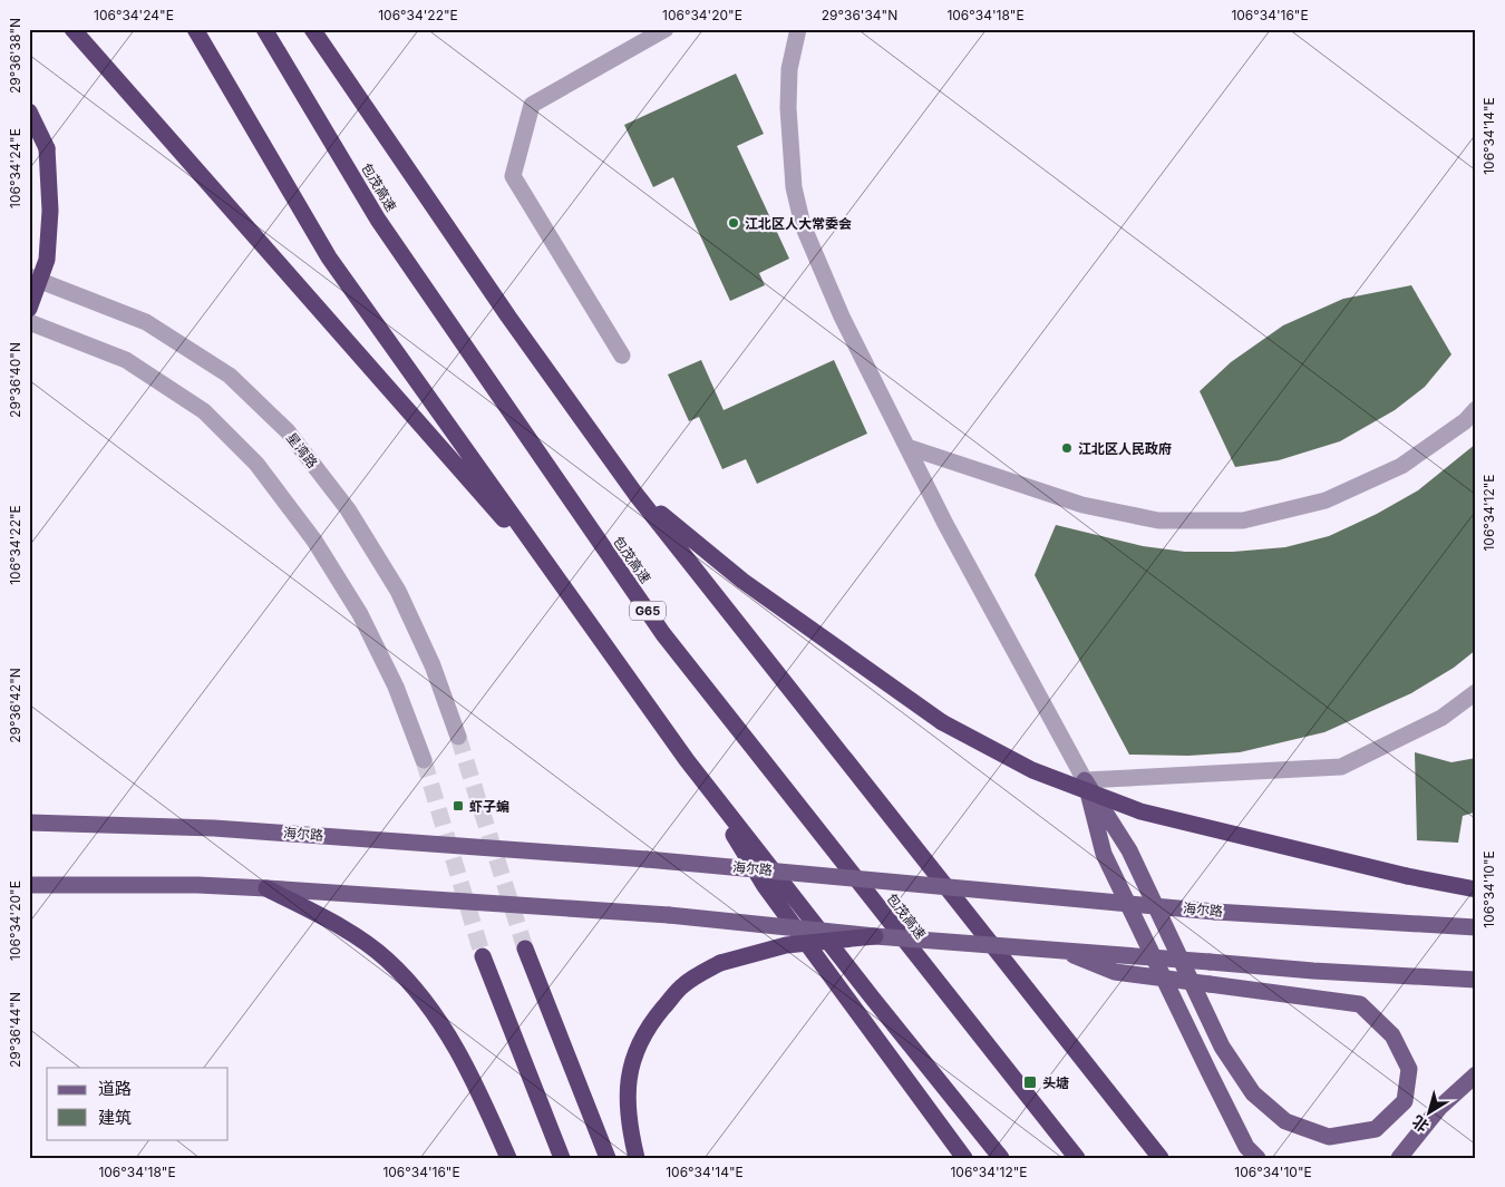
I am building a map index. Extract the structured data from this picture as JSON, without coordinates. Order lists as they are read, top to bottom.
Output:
{
  "streets": {
    "highway": ["包茂高速", "G65"],
    "main road": ["海尔路"],
    "street": ["星湾路"]
  },
  "places": {
    "other": ["江北区人大常委会", "江北区人民政府"],
    "transit": ["虾子蝙", "头塘"]
  },
  "legend": ["道路", "建筑"],
  "north": "bottom left",
  "coordinates": [
    "106°34'24\"E",
    "106°34'22\"E",
    "106°34'20\"E",
    "29°36'34\"N",
    "106°34'18\"E",
    "106°34'16\"E",
    "29°36'38\"N",
    "106°34'14\"E",
    "29°36'40\"N",
    "106°34'12\"E",
    "29°36'42\"N",
    "106°34'10\"E",
    "29°36'44\"N"
  ]
}
